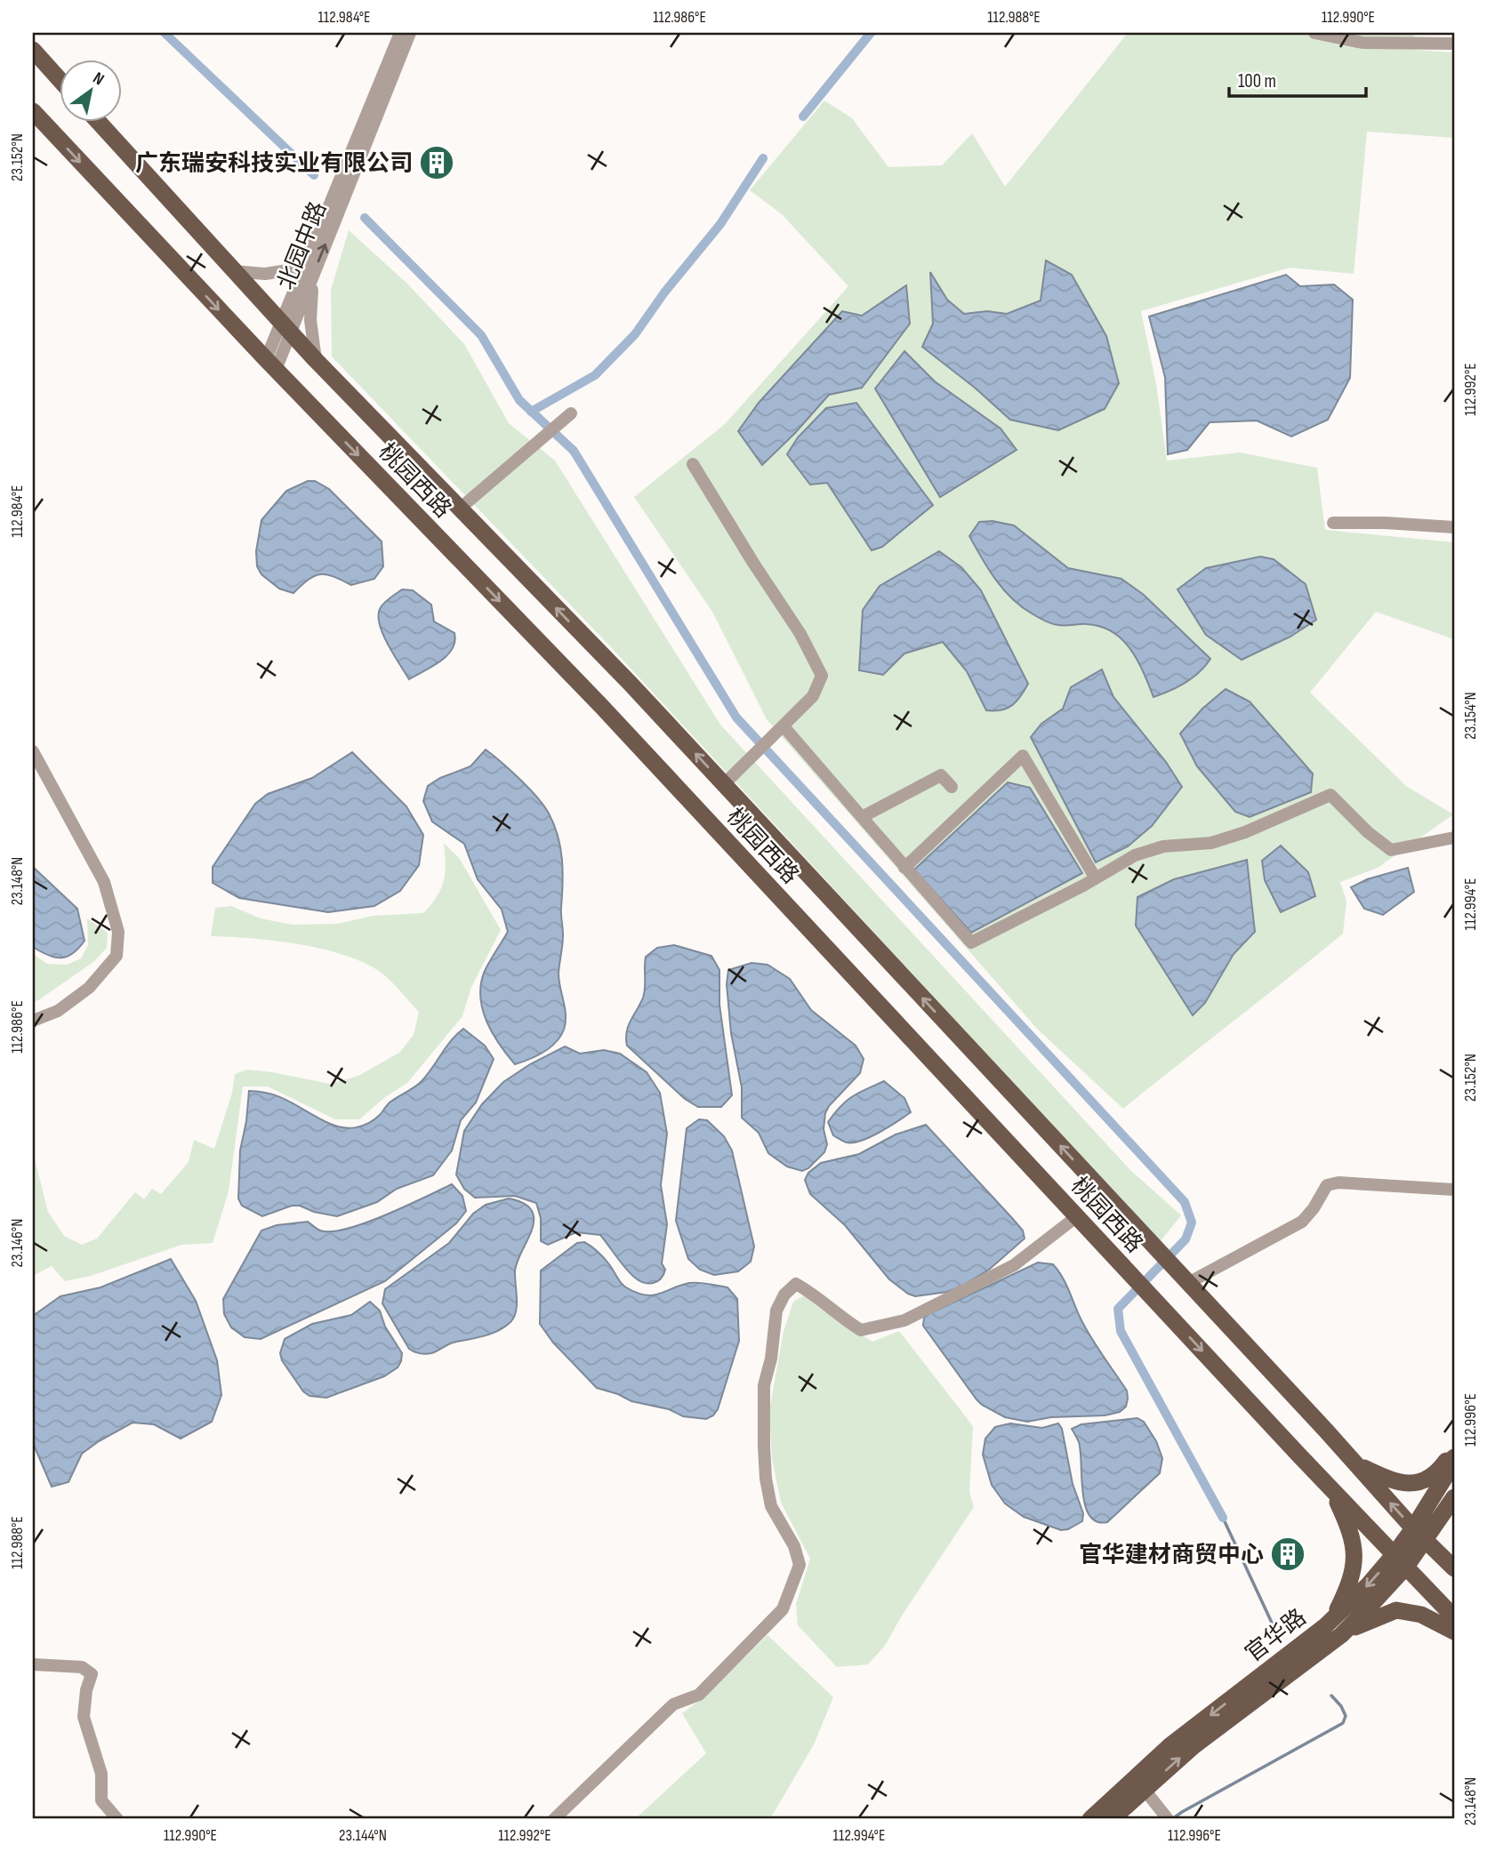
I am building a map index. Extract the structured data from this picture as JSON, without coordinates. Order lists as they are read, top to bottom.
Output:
{
  "streets": {
    "main road": ["桃园西路", "官华路"],
    "street": ["北园中路"]
  },
  "crossings": [
    ["北园中路", "桃园西路"],
    ["桃园西路", "官华路"]
  ],
  "places": {
    "building": ["广东瑞安科技实业有限公司", "官华建材商贸中心"]
  },
  "scale_bar": "100 m",
  "north": "top right",
  "coordinates": [
    "112.984°E",
    "112.986°E",
    "112.988°E",
    "112.990°E",
    "23.152°N",
    "112.992°E",
    "23.154°N",
    "23.148°N",
    "112.994°E",
    "23.146°N",
    "112.996°E",
    "23.144°N"
  ]
}
